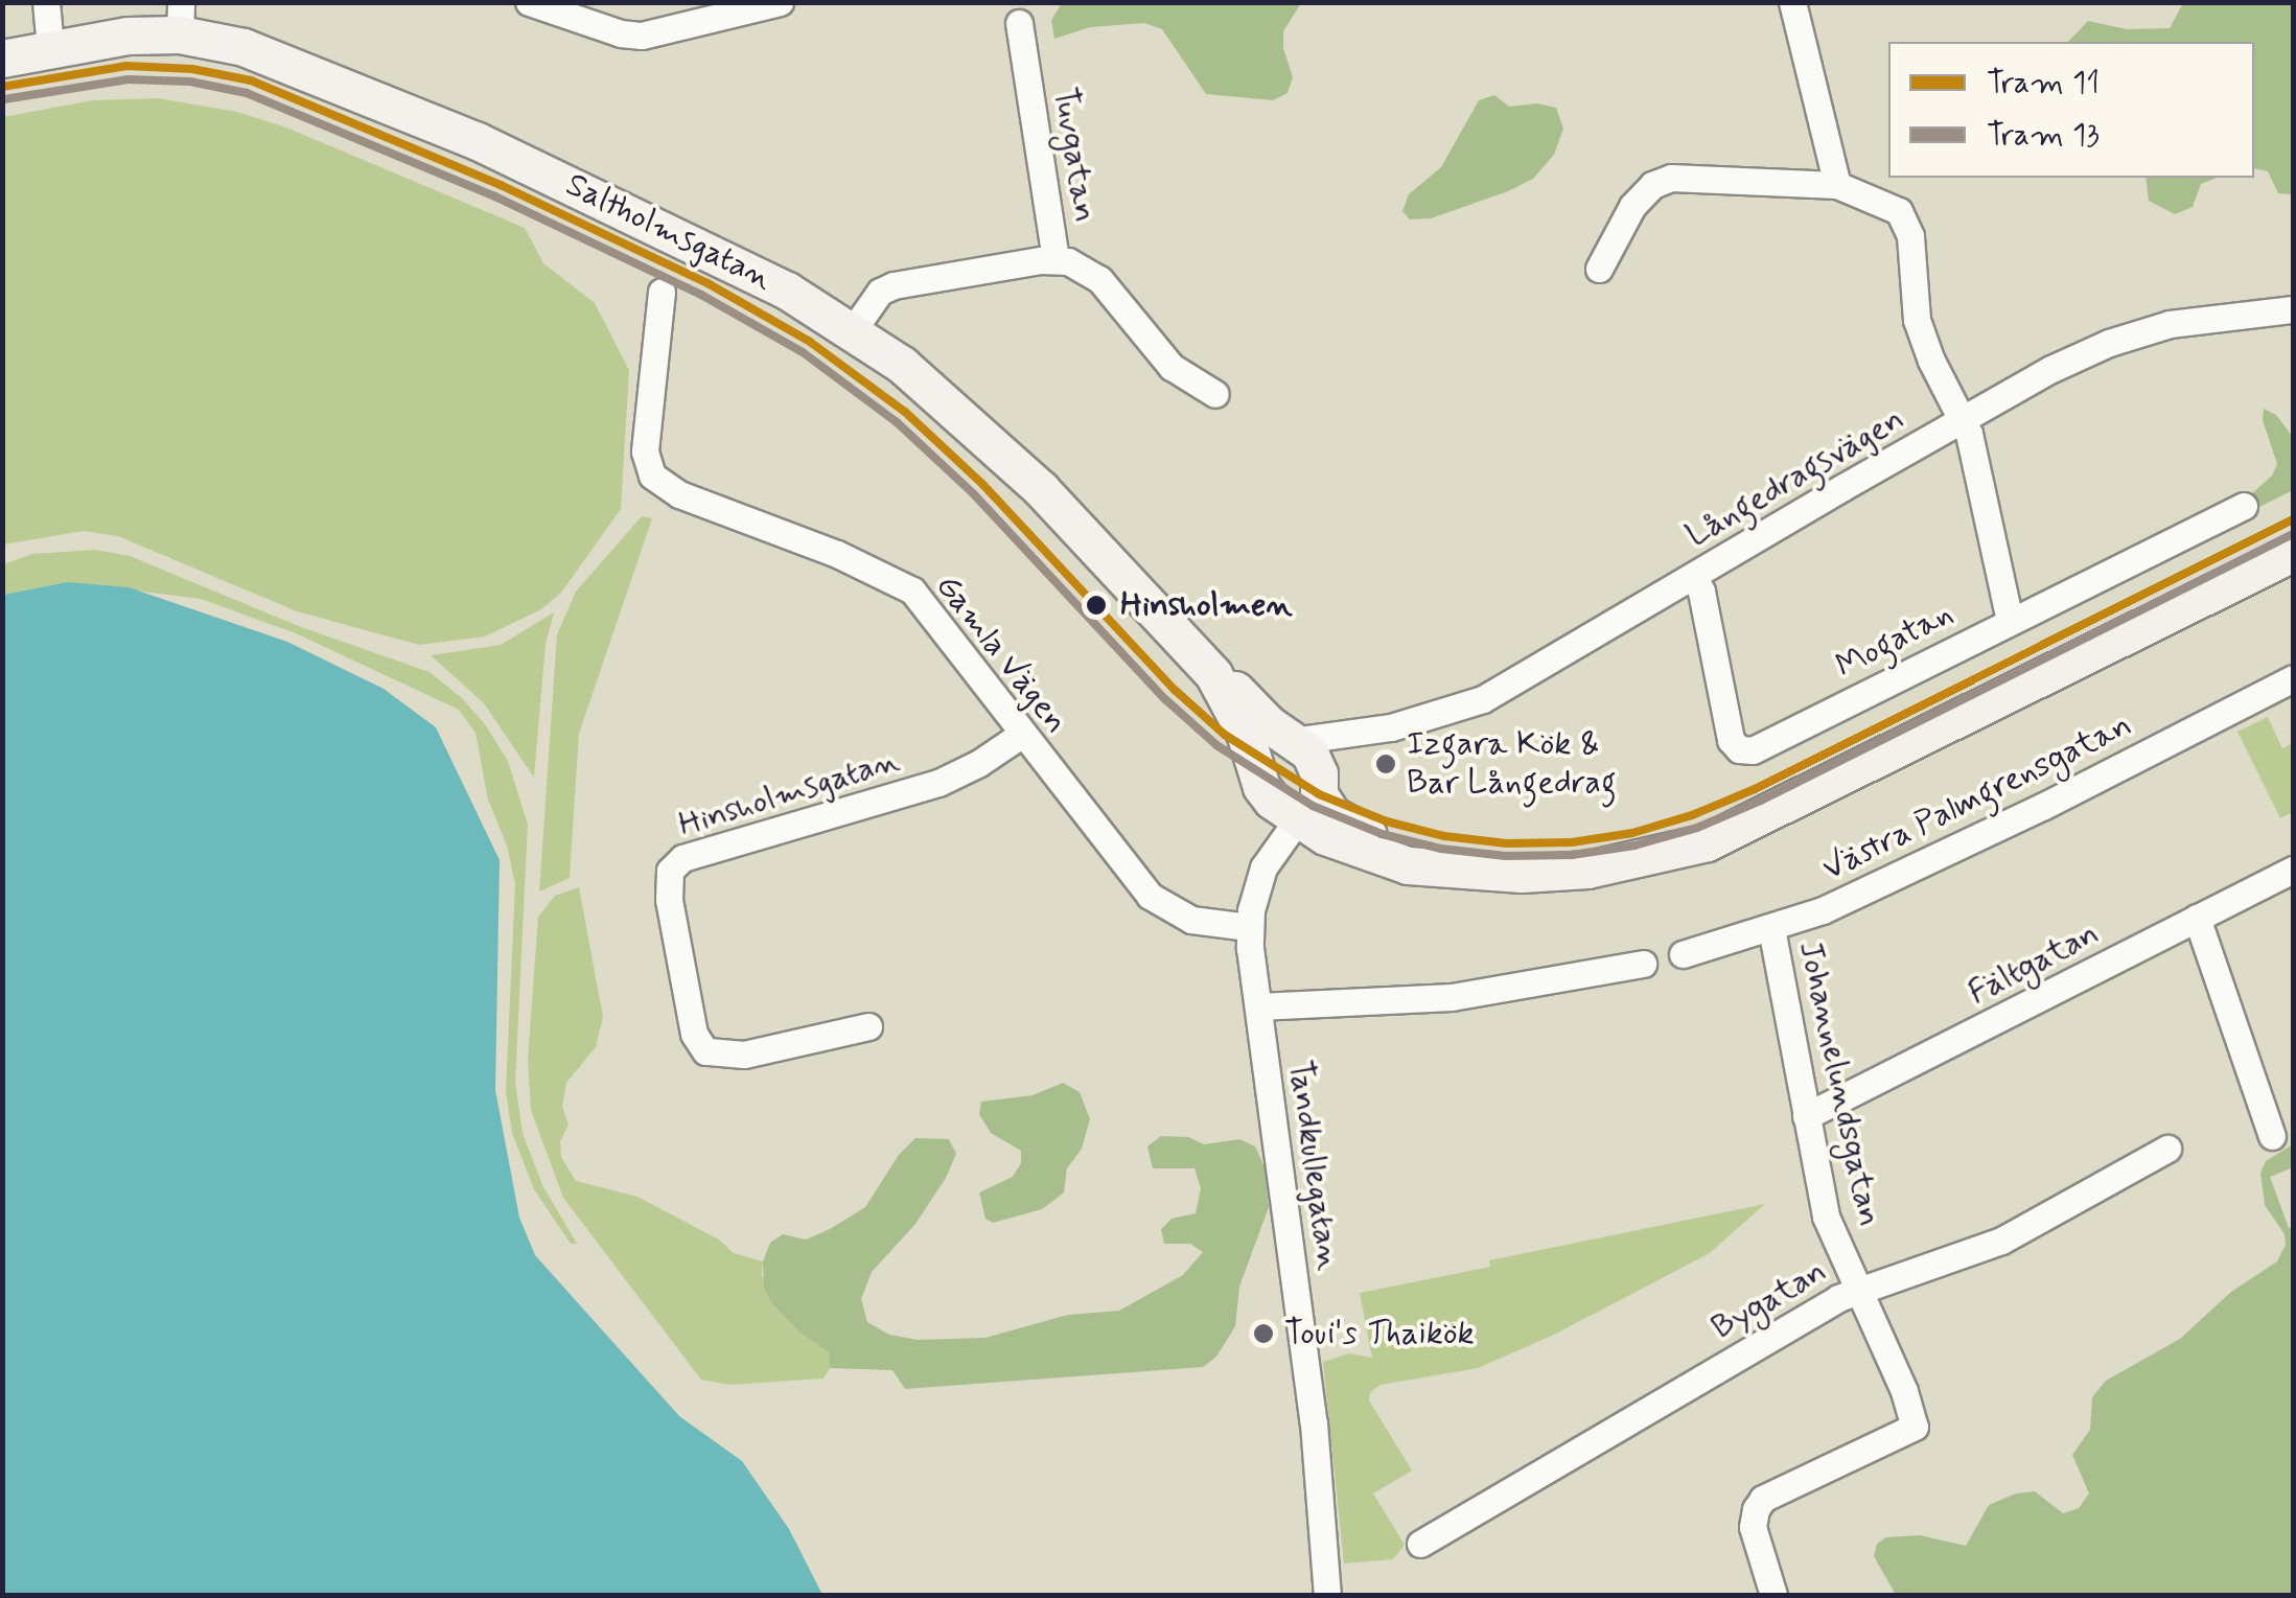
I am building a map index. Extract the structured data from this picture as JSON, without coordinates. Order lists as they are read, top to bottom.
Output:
{
  "streets": {
    "street": [
      "Tuvgatan",
      "Saltholmsgatan",
      "Långedragsvägen",
      "Mogatan",
      "Gamla Vägen",
      "Hinsholmsgatan",
      "Västra Palmgrensgatan",
      "Fältgatan",
      "Johannelundsgatan",
      "Tandkullegatan",
      "Bygatan"
    ]
  },
  "crossings": [
    ["Tuvgatan", "Saltholmsgatan"],
    ["Saltholmsgatan", "Långedragsvägen"],
    ["Saltholmsgatan", "Tandkullegatan"],
    ["Långedragsvägen", "Mogatan"],
    ["Långedragsvägen", "Tandkullegatan"],
    ["Gamla Vägen", "Hinsholmsgatan"],
    ["Gamla Vägen", "Tandkullegatan"],
    ["Västra Palmgrensgatan", "Johannelundsgatan"],
    ["Fältgatan", "Johannelundsgatan"],
    ["Johannelundsgatan", "Bygatan"]
  ],
  "places": ["Hinsholmen", "Izgara Kök & Bar Långedrag", "Toui's Thaikök"],
  "lines": ["tram line 11", "tram line 13"],
  "legend": ["Tram 11", "Tram 13"]
}
